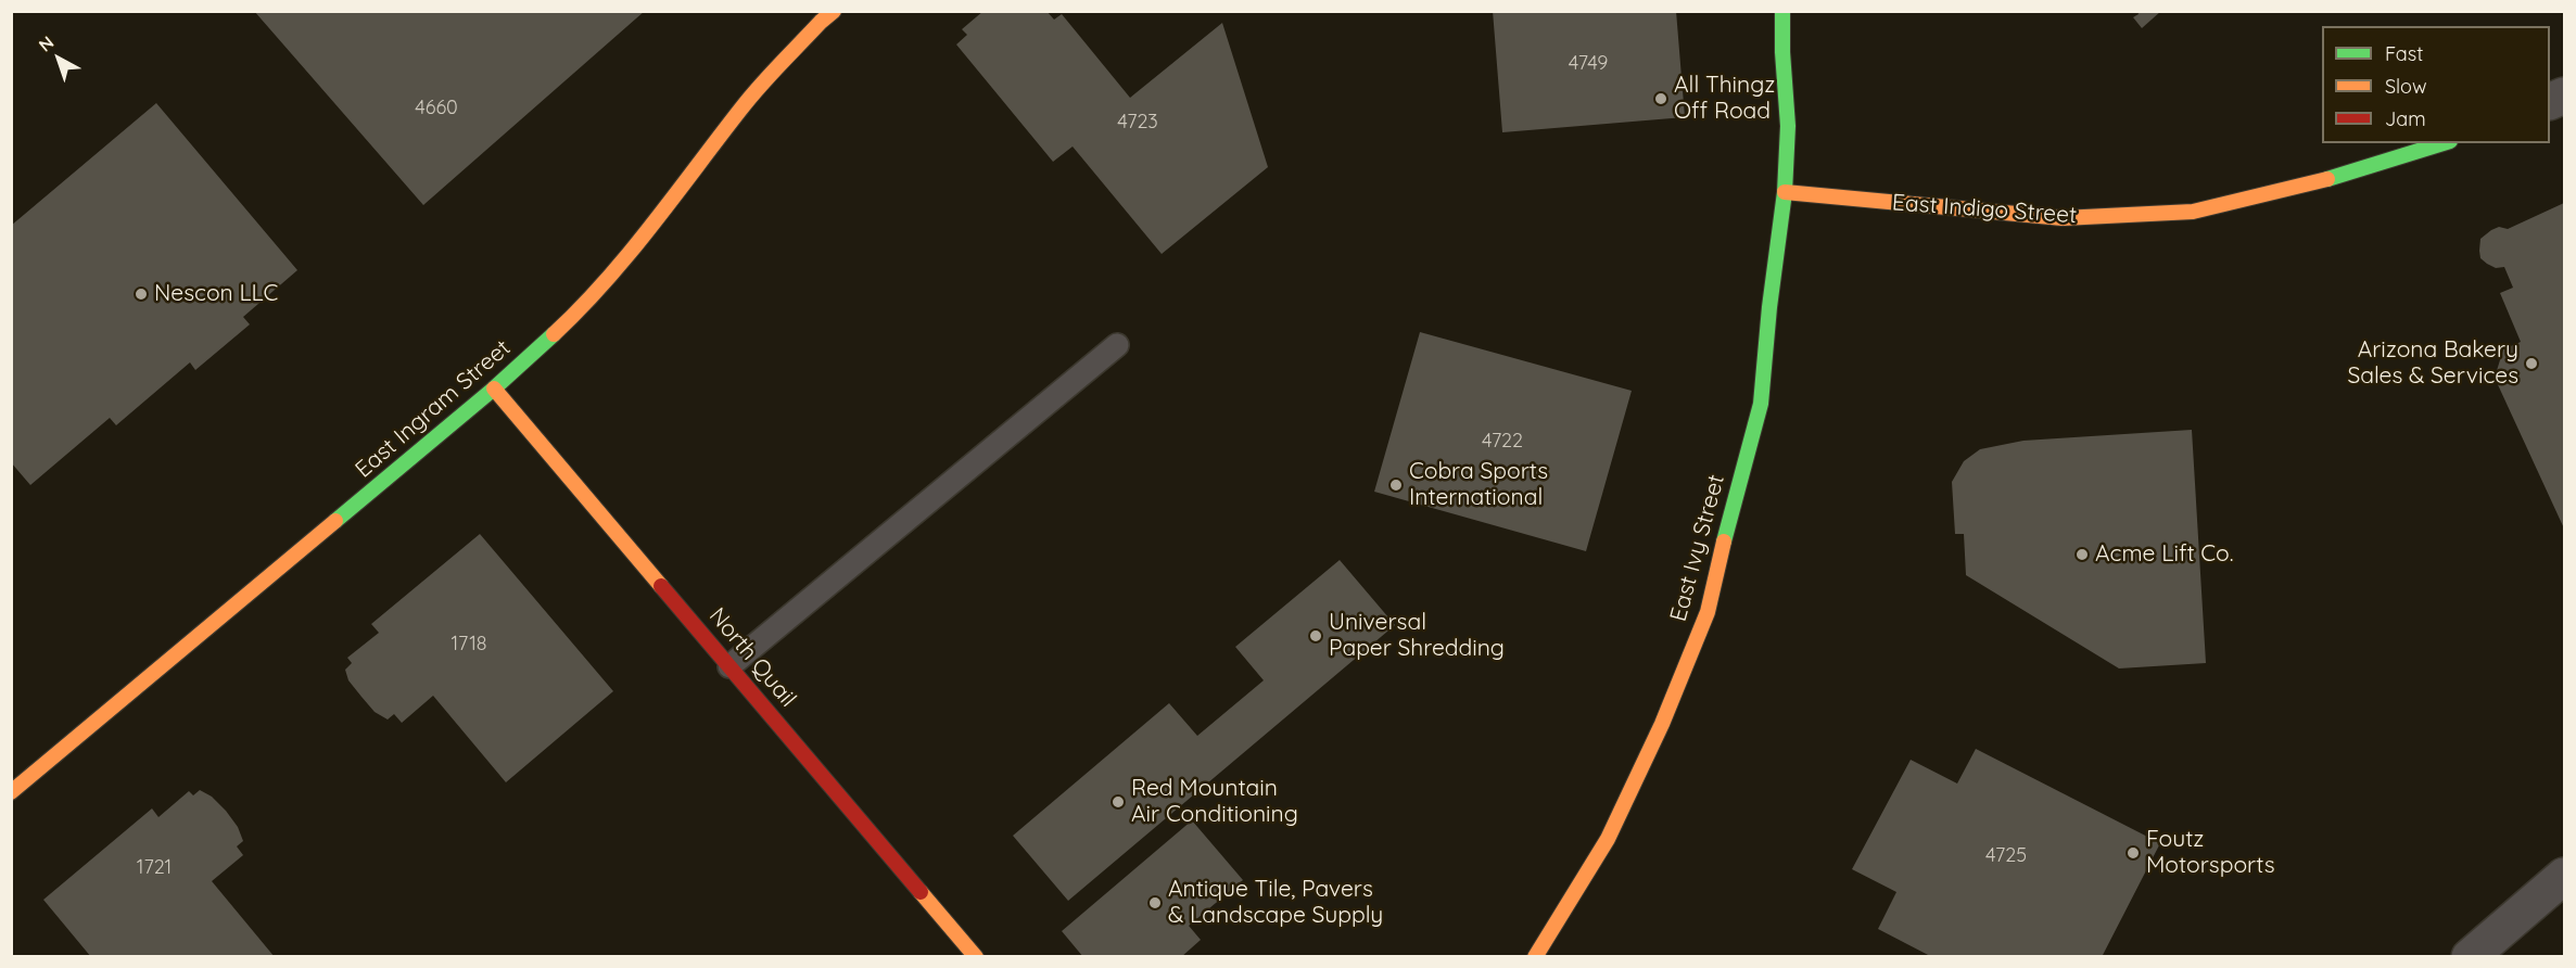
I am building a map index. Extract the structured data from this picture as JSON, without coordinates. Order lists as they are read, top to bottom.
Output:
{
  "streets": {
    "street": [
      "East Indigo Street",
      "East Ingram Street",
      "East Ivy Street",
      "North Quail"
    ]
  },
  "crossings": [
    ["East Indigo Street", "East Ivy Street"],
    ["East Ingram Street", "North Quail"]
  ],
  "places": [
    "All Thingz Off Road",
    "Nescon LLC",
    "Arizona Bakery Sales & Services",
    "Cobra Sports International",
    "Acme Lift Co.",
    "Universal Paper Shredding",
    "Red Mountain Air Conditioning",
    "Foutz Motorsports",
    "Antique Tile, Pavers & Landscape Supply"
  ],
  "house_numbers": [
    "4749",
    "4660",
    "4723",
    "4722",
    "1718",
    "4725",
    "1721"
  ],
  "legend": ["Fast", "Slow", "Jam"],
  "north": "top left"
}
